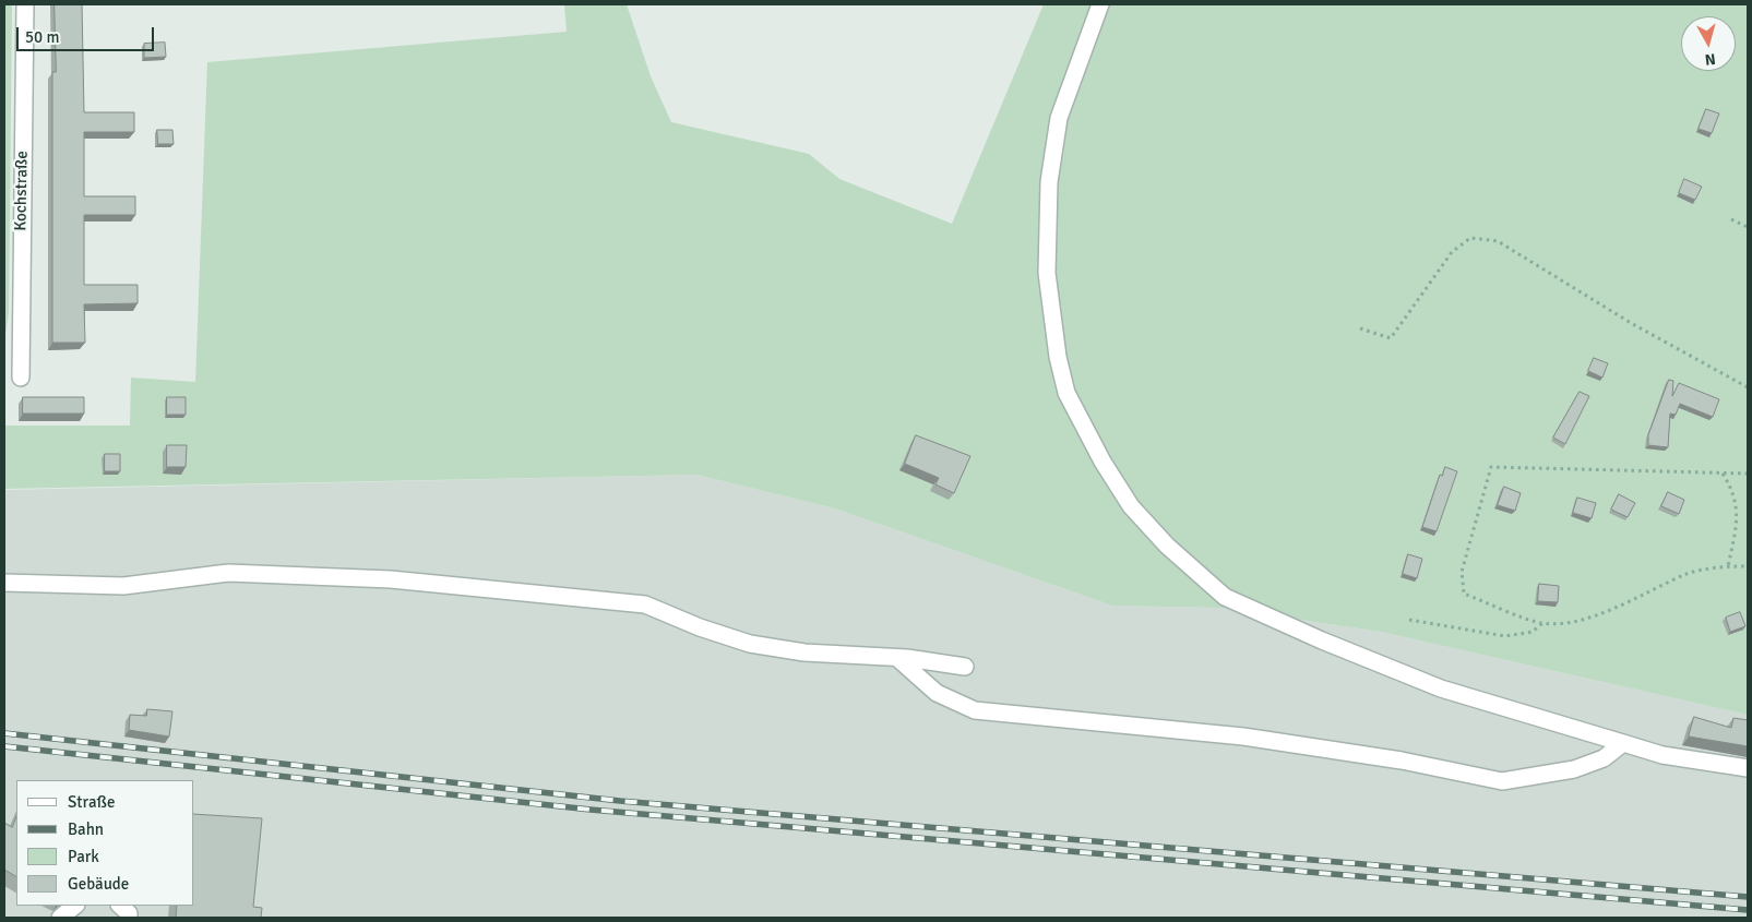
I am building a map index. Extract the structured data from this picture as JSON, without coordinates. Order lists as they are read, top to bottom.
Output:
{
  "streets": {
    "street": ["Kochstraße"]
  },
  "legend": [
    "Straße",
    "Bahn",
    "Park",
    "Gebäude"
  ],
  "scale_bar": "50 m",
  "north": "bottom"
}
